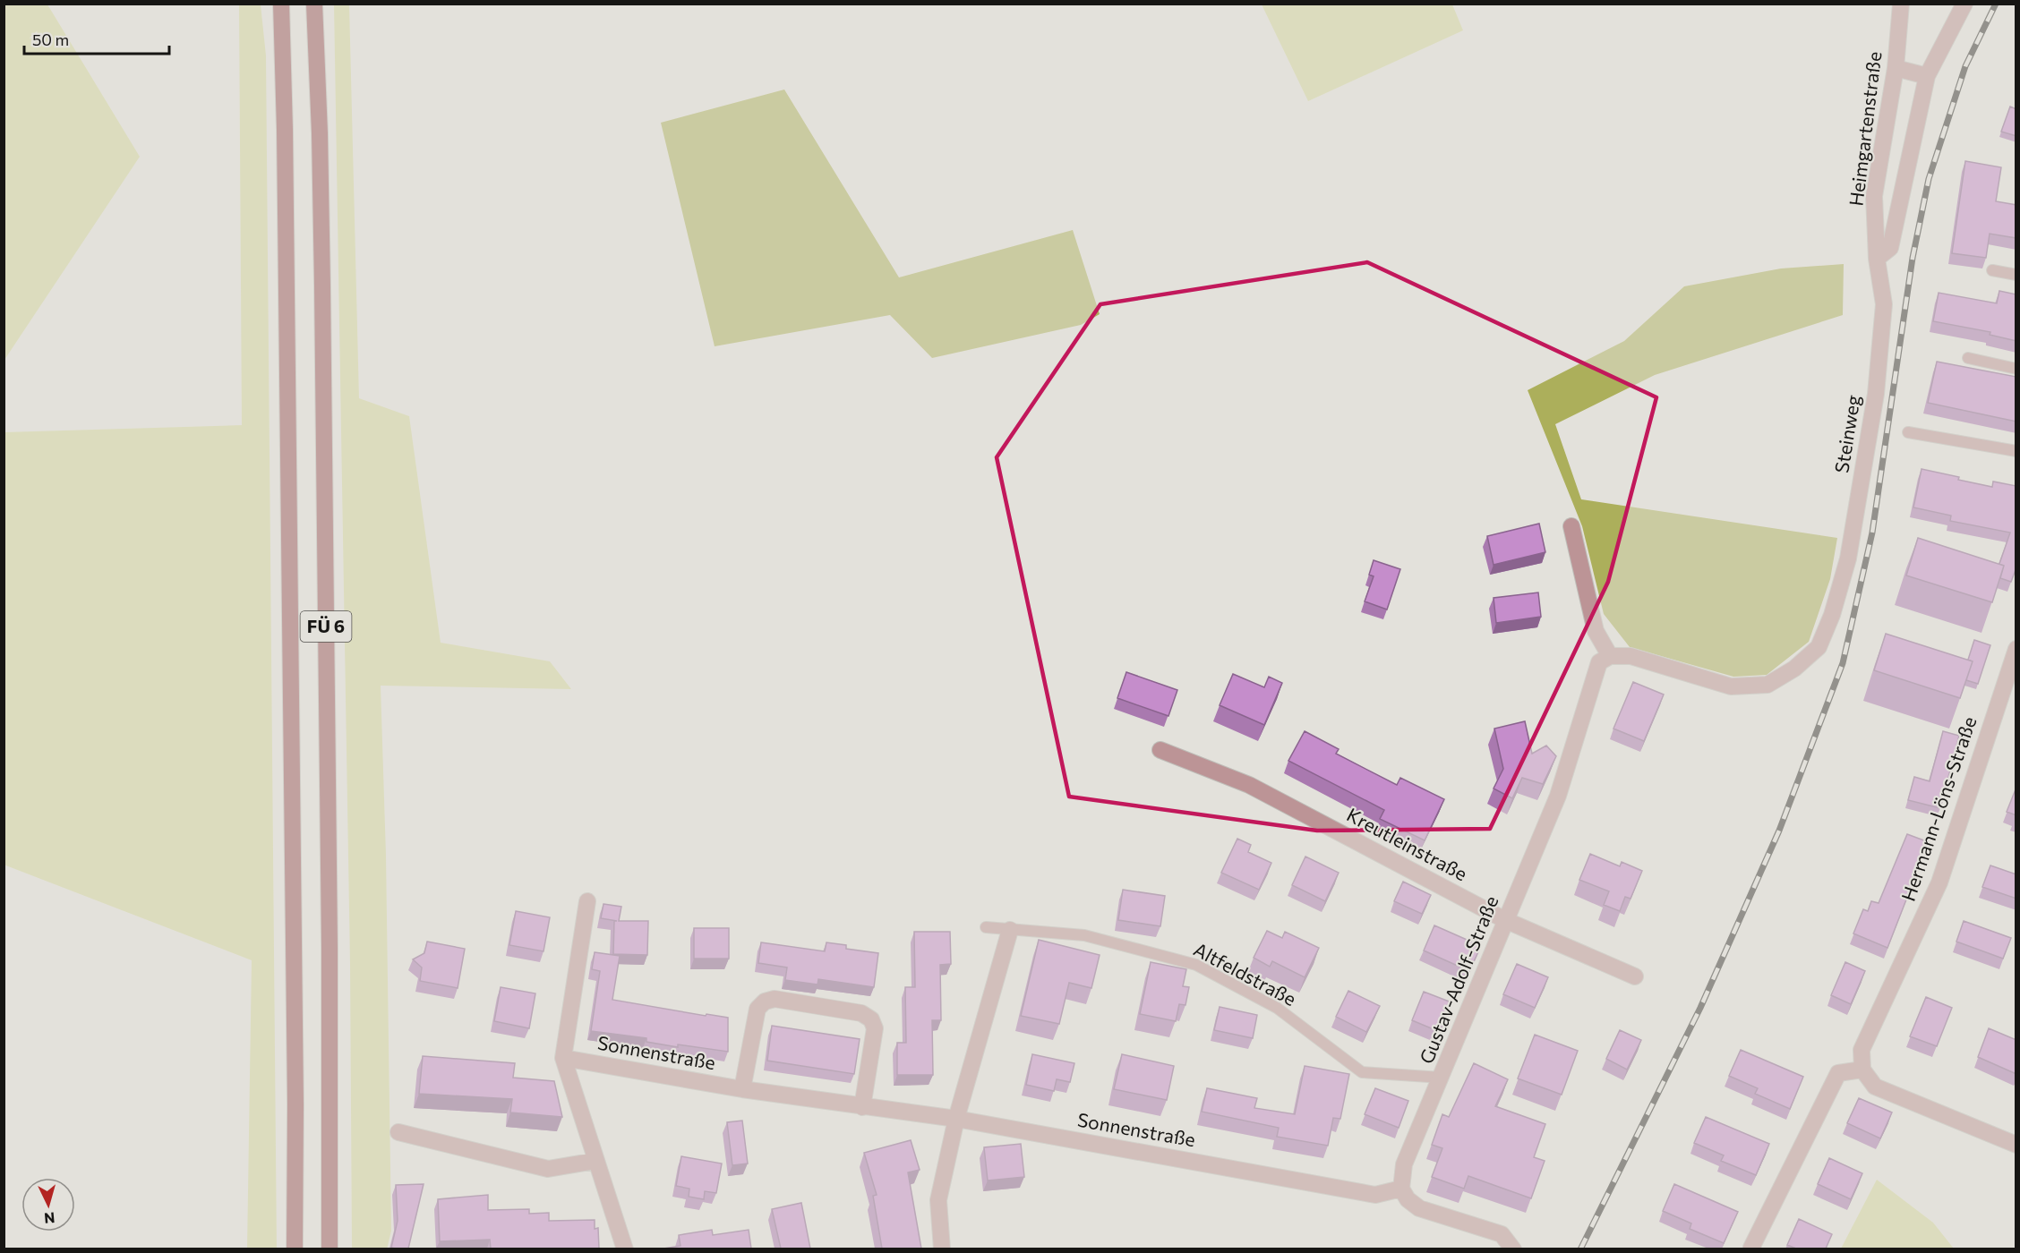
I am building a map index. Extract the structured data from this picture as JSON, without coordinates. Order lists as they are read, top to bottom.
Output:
{
  "streets": {
    "main road": ["FÜ 6"],
    "street": [
      "Heimgartenstraße",
      "Steinweg",
      "Hermann-Löns-Straße",
      "Kreutleinstraße",
      "Gustav-Adolf-Straße",
      "Sonnenstraße"
    ],
    "lane": ["Altfeldstraße"]
  },
  "crossings": [
    ["Heimgartenstraße", "Steinweg"],
    ["Steinweg", "Gustav-Adolf-Straße"],
    ["Kreutleinstraße", "Gustav-Adolf-Straße"],
    ["Altfeldstraße", "Gustav-Adolf-Straße"],
    ["Gustav-Adolf-Straße", "Sonnenstraße"]
  ],
  "scale_bar": "50 m",
  "north": "bottom"
}
